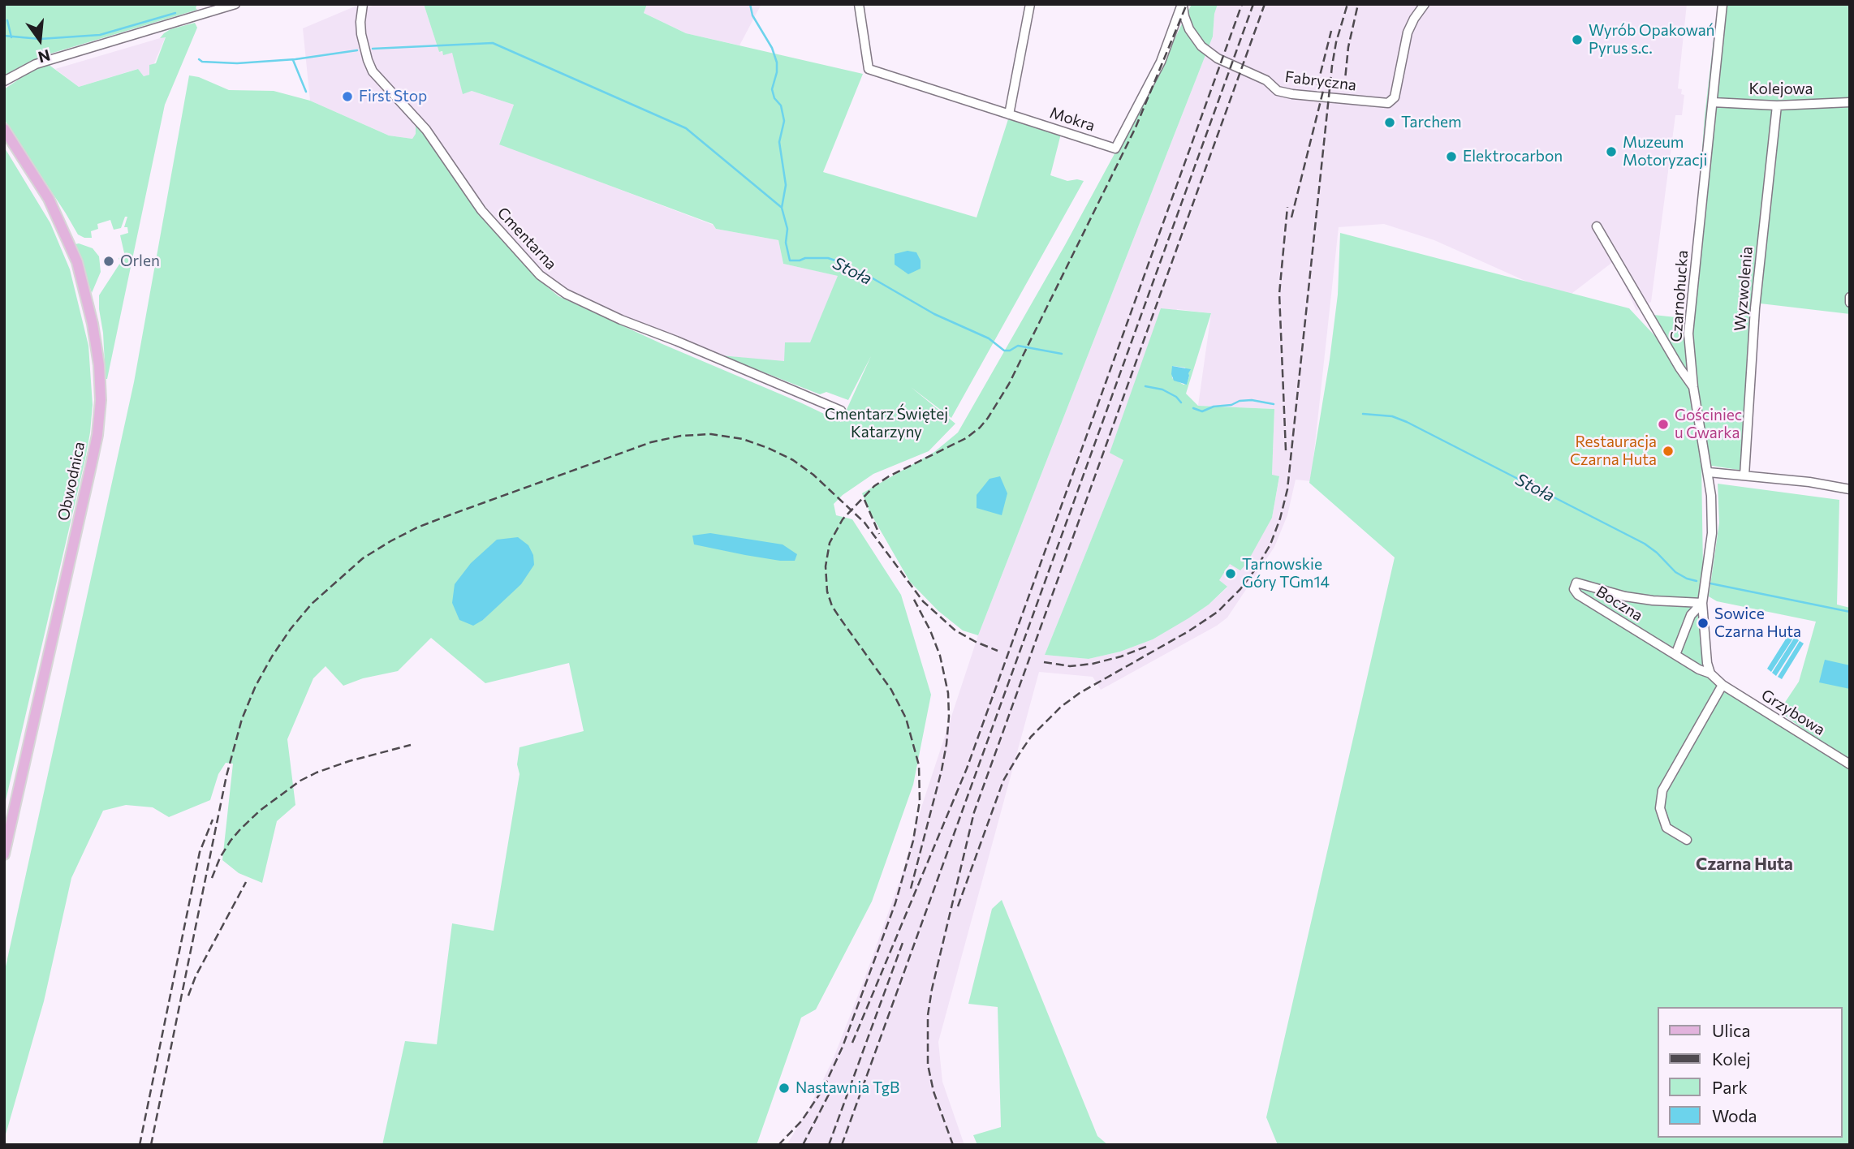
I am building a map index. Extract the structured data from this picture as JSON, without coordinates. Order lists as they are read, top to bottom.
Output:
{
  "streets": {
    "main road": ["Obwodnica"],
    "street": [
      "Fabryczna",
      "Kolejowa",
      "Mokra",
      "Cmentarna",
      "Wyzwolenia",
      "Czarnohucka",
      "Boczna",
      "Grzybowa"
    ]
  },
  "crossings": [
    ["Fabryczna", "Mokra"],
    ["Kolejowa", "Wyzwolenia"],
    ["Kolejowa", "Czarnohucka"],
    ["Czarnohucka", "Boczna"]
  ],
  "districts": ["Czarna Huta"],
  "water": ["Stoła"],
  "parks": ["Cmentarz Świętej Katarzyny"],
  "places": [
    "Wyrób Opakowań Pyrus s.c.",
    "First Stop",
    "Tarchem",
    "Muzeum Motoryzacji",
    "Elektrocarbon",
    "Orlen",
    "Gościniec u Gwarka",
    "Restauracja Czarna Huta",
    "Tarnowskie Góry TGm14",
    "Sowice Czarna Huta",
    "Nastawnia TgB"
  ],
  "legend": [
    "Ulica",
    "Kolej",
    "Park",
    "Woda"
  ],
  "north": "bottom"
}
